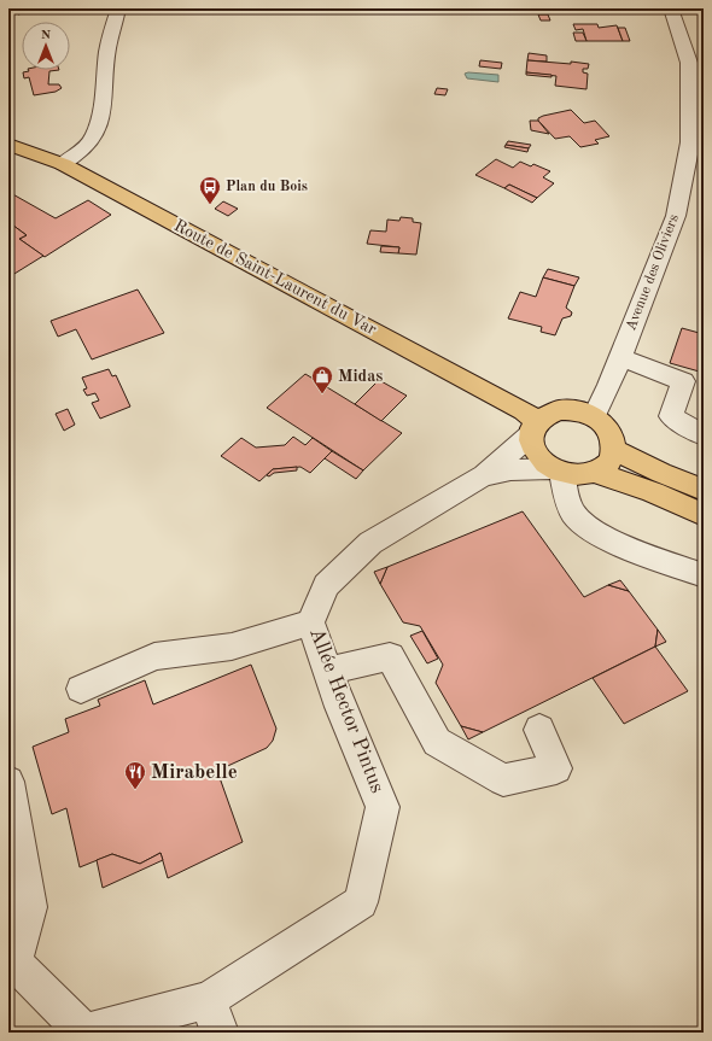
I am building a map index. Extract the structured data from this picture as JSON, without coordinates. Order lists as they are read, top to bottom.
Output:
{
  "streets": {
    "main road": ["Route de Saint-Laurent du Var"],
    "street": ["Avenue des Oliviers", "Allée Hector Pintus"]
  },
  "crossings": [
    ["Avenue des Oliviers", "Route de Saint-Laurent du Var"],
    ["Avenue des Oliviers", "Allée Hector Pintus"],
    ["Route de Saint-Laurent du Var", "Allée Hector Pintus"]
  ],
  "places": {
    "bus stop": ["Plan du Bois"],
    "shop": ["Midas"],
    "restaurant": ["Mirabelle"]
  },
  "north": "top"
}
